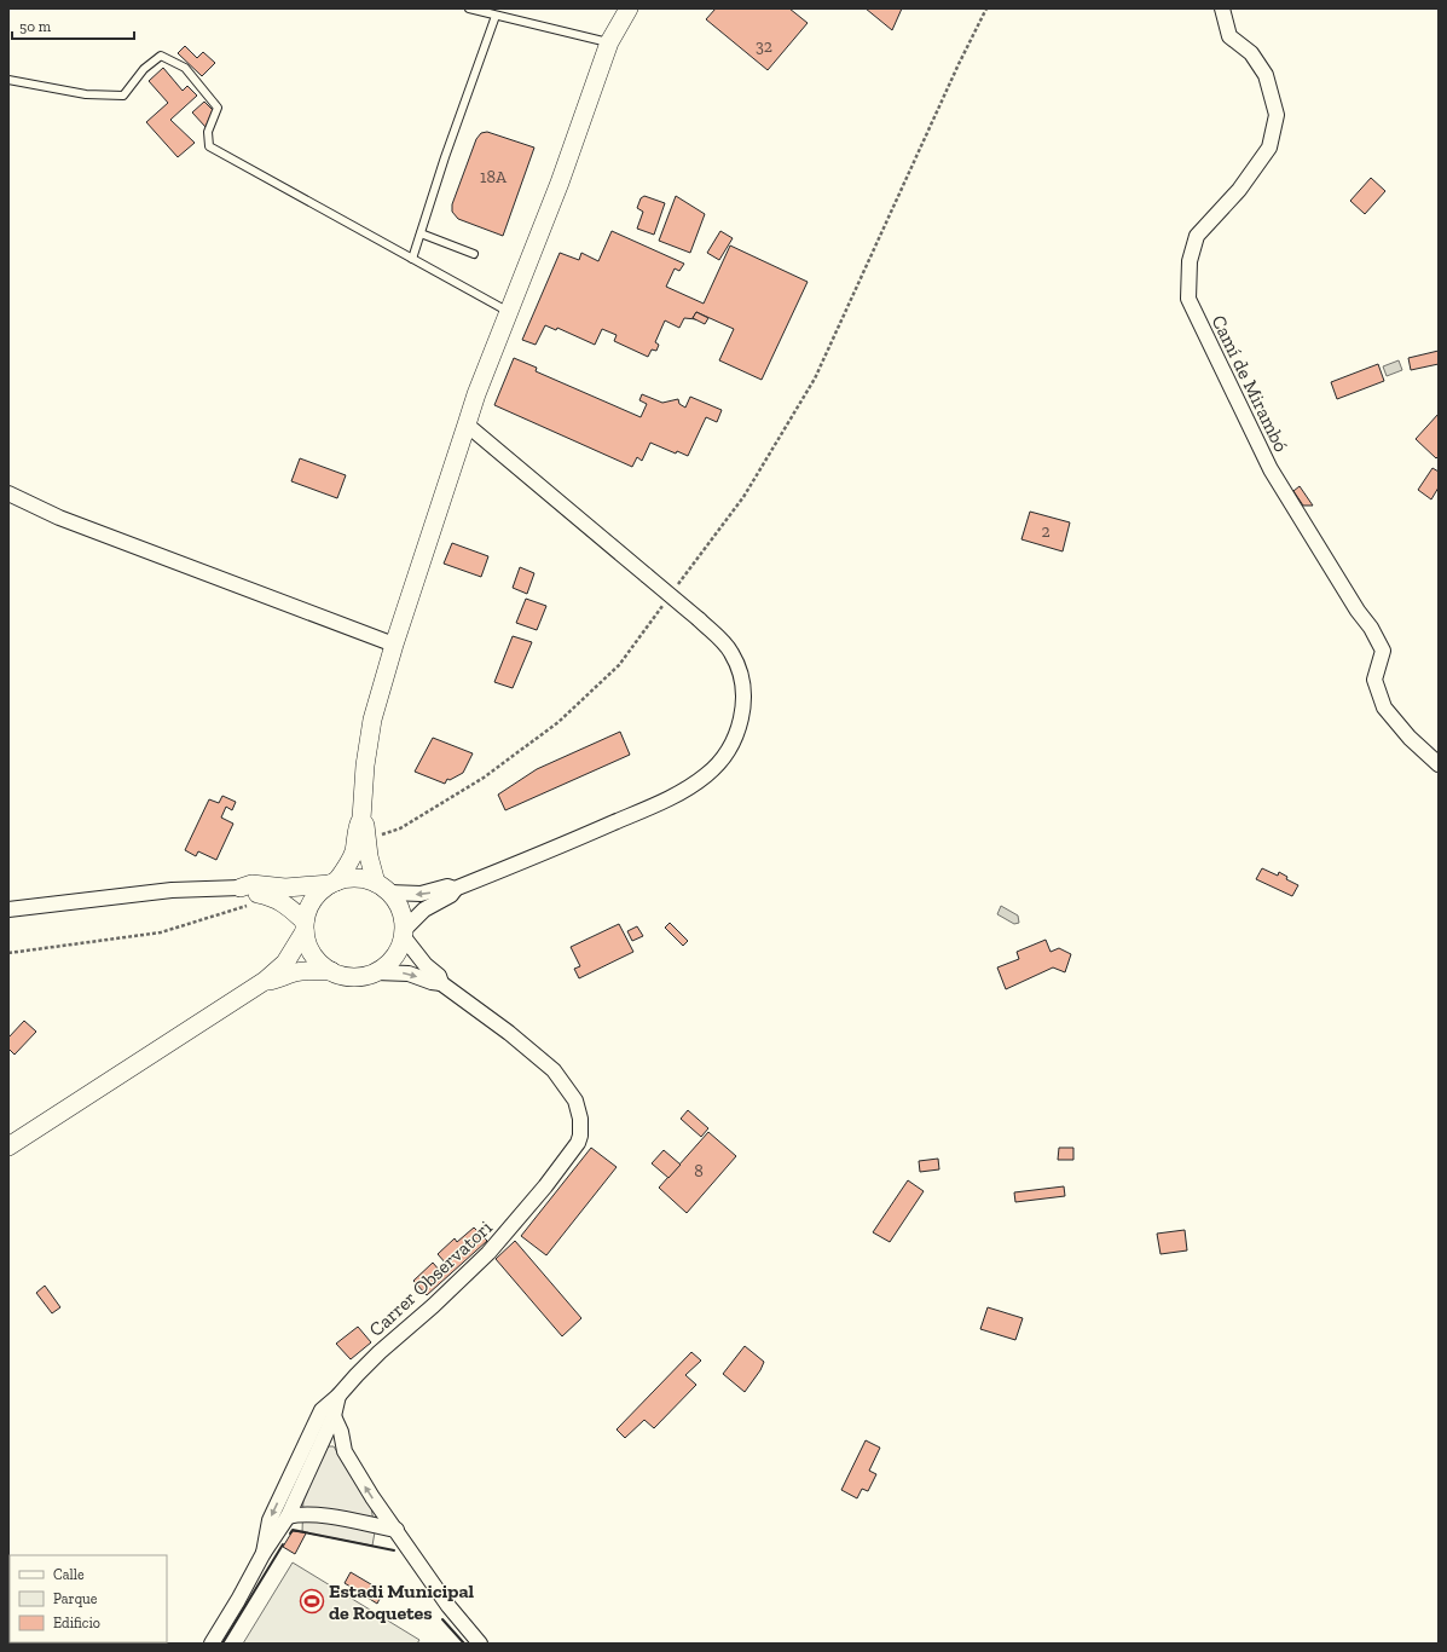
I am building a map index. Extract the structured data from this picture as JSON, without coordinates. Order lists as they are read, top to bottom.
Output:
{
  "streets": {
    "street": ["Camí de Mirambó", "Carrer Observatori"]
  },
  "places": {
    "sports": ["Estadi Municipal de Roquetes"]
  },
  "house_numbers": [
    "32",
    "18A",
    "2",
    "8"
  ],
  "legend": ["Calle", "Parque", "Edificio"],
  "scale_bar": "50 m"
}
